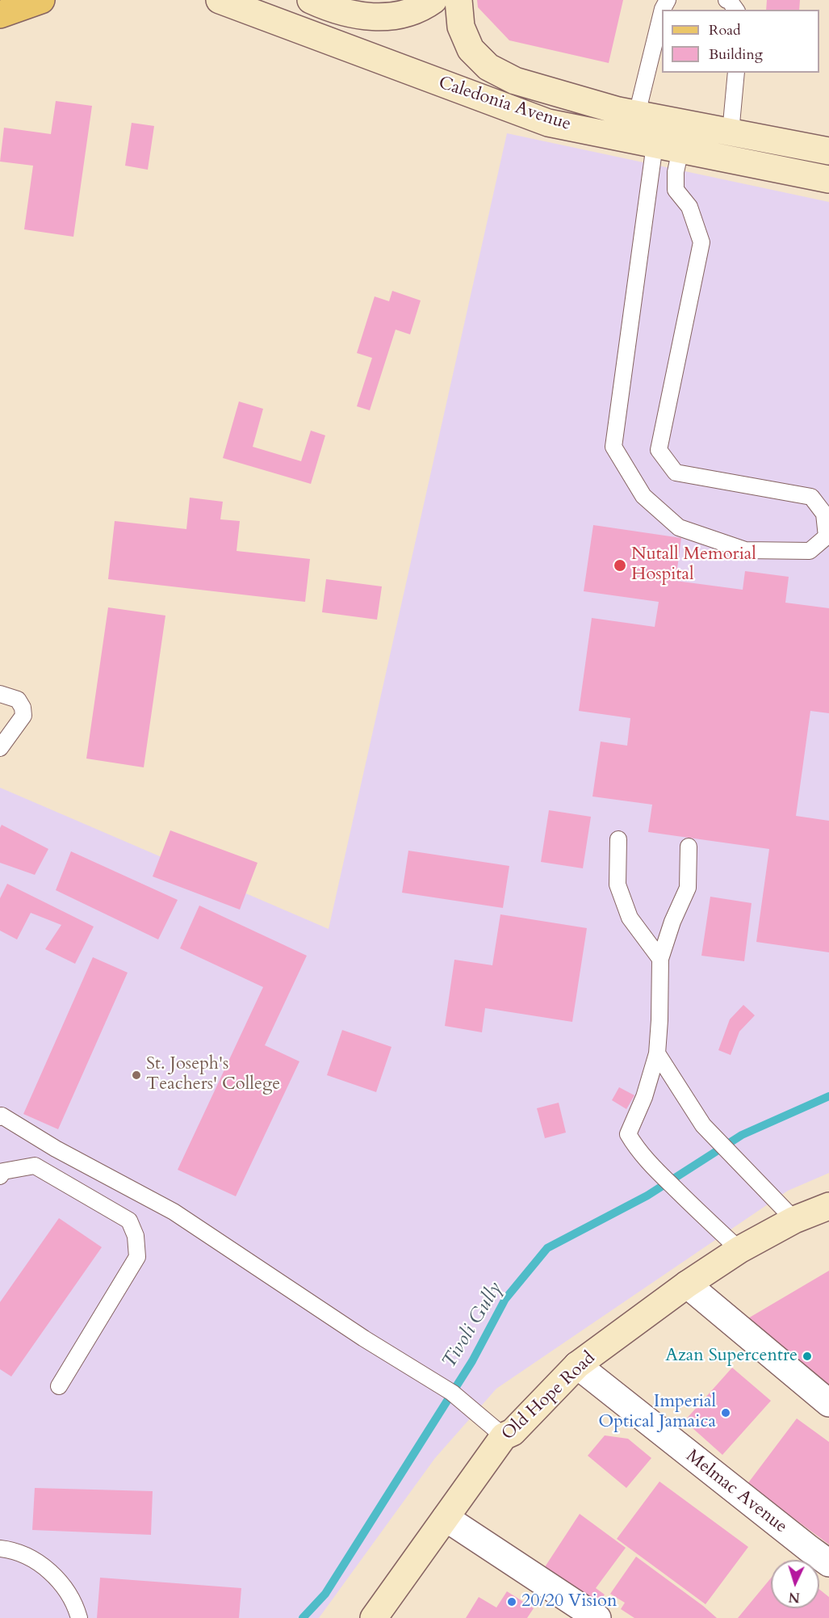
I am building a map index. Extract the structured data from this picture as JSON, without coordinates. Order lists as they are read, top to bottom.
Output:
{
  "streets": {
    "main road": ["Caledonia Avenue", "Old Hope Road"],
    "street": ["Melmac Avenue"]
  },
  "crossings": [
    ["Old Hope Road", "Melmac Avenue"]
  ],
  "water": ["Tivoli Gully"],
  "places": [
    "Nutall Memorial Hospital",
    "St. Joseph's Teachers' College",
    "Azan Supercentre",
    "Imperial Optical Jamaica",
    "20/20 Vision"
  ],
  "legend": ["Road", "Building"],
  "north": "bottom"
}
